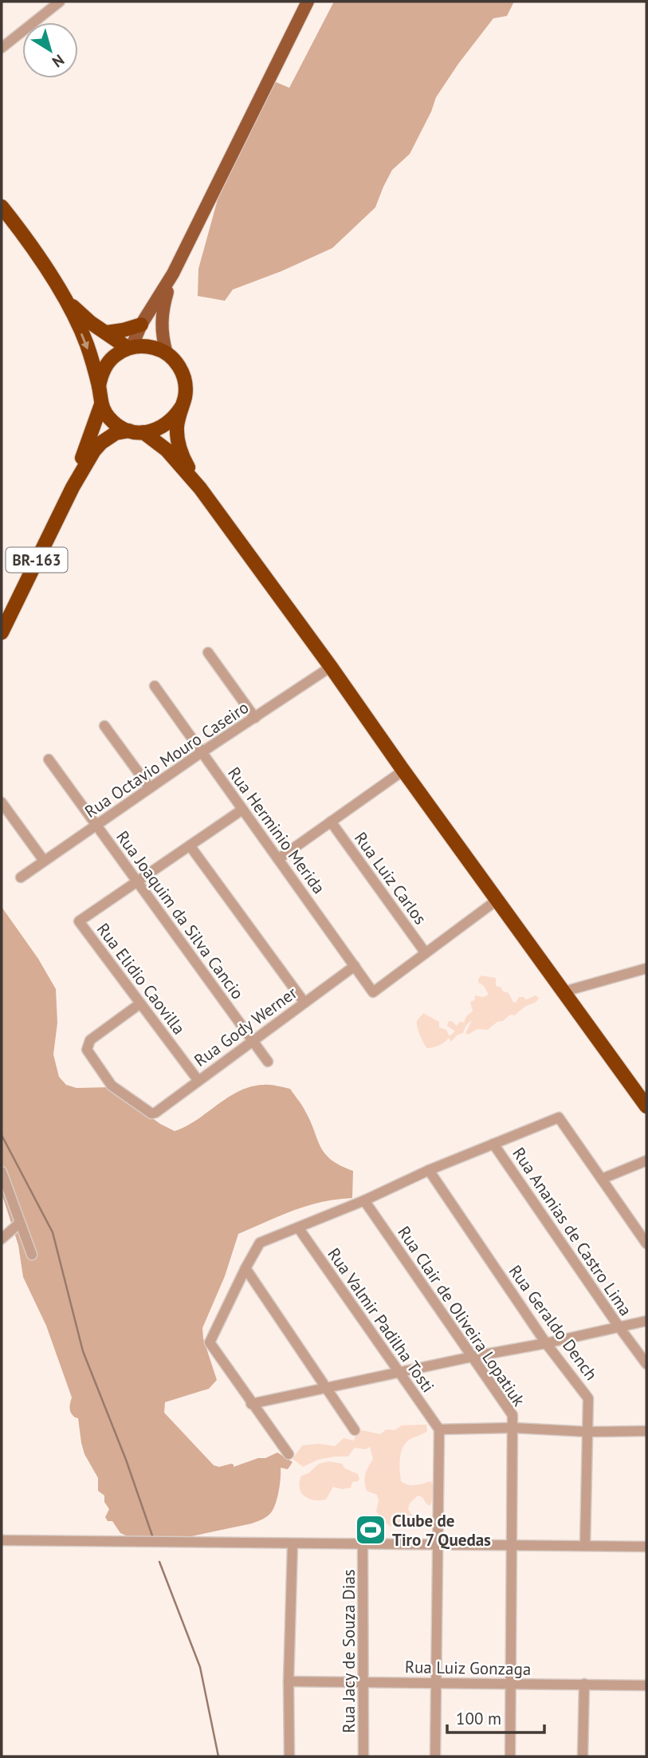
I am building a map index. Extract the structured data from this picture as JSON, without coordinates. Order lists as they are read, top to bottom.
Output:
{
  "streets": {
    "highway": ["BR-163"],
    "street": [
      "Rua Octavio Mouro Caseiro",
      "Rua Herminio Merida",
      "Rua Luiz Carlos",
      "Rua Joaquim da Silva Cancio",
      "Rua Elidio Caovilla",
      "Rua Gody Werner",
      "Rua Ananias de Castro Lima",
      "Rua Clair de Oliveira Lopatiuk",
      "Rua Valmir Padilha Tosti",
      "Rua Geraldo Dench",
      "Rua Jacy de Souza Dias",
      "Rua Luiz Gonzaga"
    ]
  },
  "crossings": [
    ["Rua Octavio Mouro Caseiro", "Rua Herminio Merida"],
    ["Rua Octavio Mouro Caseiro", "Rua Joaquim da Silva Cancio"],
    ["Rua Herminio Merida", "Rua Luiz Carlos"],
    ["Rua Herminio Merida", "Rua Gody Werner"],
    ["Rua Joaquim da Silva Cancio", "Rua Elidio Caovilla"],
    ["Rua Joaquim da Silva Cancio", "Rua Gody Werner"],
    ["Rua Elidio Caovilla", "Rua Gody Werner"],
    ["Rua Clair de Oliveira Lopatiuk", "Rua Luiz Gonzaga"],
    ["Rua Jacy de Souza Dias", "Rua Luiz Gonzaga"]
  ],
  "places": {
    "sports": ["Clube de Tiro 7 Quedas"]
  },
  "scale_bar": "100 m",
  "north": "bottom right"
}
